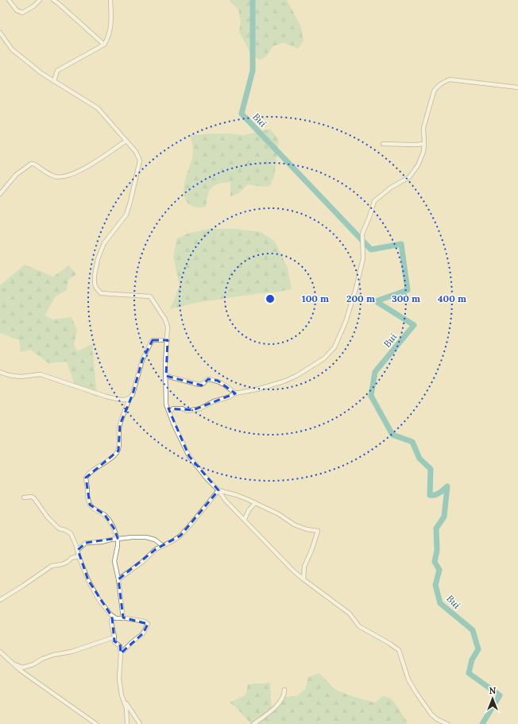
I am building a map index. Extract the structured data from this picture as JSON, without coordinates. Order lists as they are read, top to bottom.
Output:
{
  "water": ["Bui"],
  "north": "top",
  "rings": [
    "100 m",
    "200 m",
    "300 m",
    "400 m"
  ]
}
